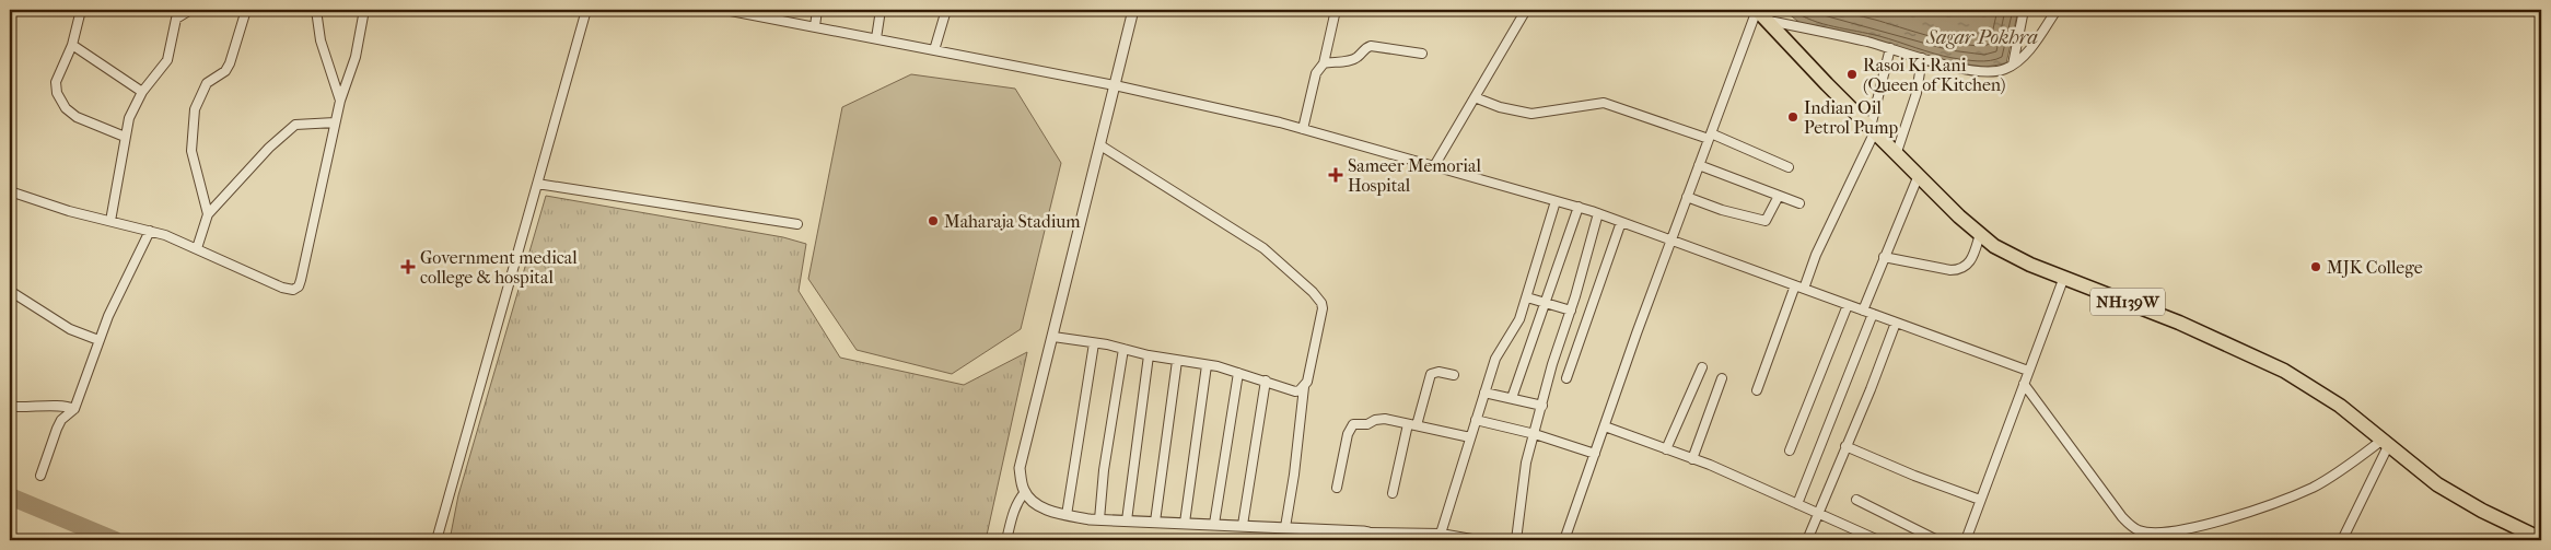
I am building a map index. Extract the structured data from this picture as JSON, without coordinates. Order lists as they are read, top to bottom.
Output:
{
  "streets": {
    "highway": ["NH139W"]
  },
  "water": ["Sagar Pokhra"],
  "places": {
    "other": [
      "Rasoi Ki Rani (Queen of Kitchen)",
      "Indian Oil Petrol Pump",
      "Maharaja Stadium",
      "MJK College"
    ],
    "health": ["Sameer Memorial Hospital", "Government medical college & hospital"]
  }
}
